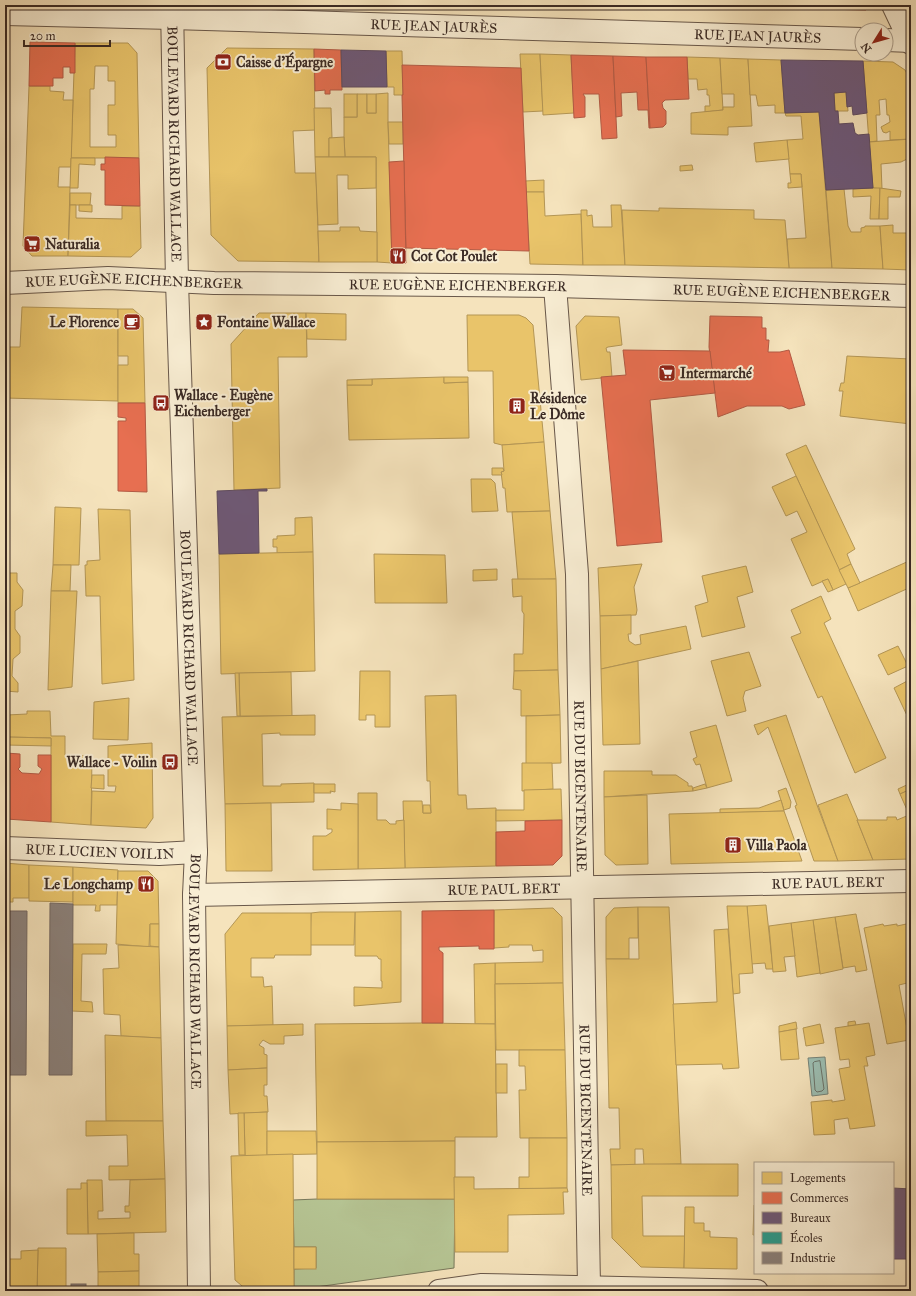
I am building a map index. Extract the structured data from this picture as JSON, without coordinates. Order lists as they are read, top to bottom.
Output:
{
  "streets": {
    "street": [
      "RUE JEAN JAURÈS",
      "BOULEVARD RICHARD WALLACE",
      "RUE EUGÈNE EICHENBERGER",
      "RUE DU BICENTENAIRE",
      "RUE LUCIEN VOILIN",
      "RUE PAUL BERT"
    ]
  },
  "crossings": [
    ["RUE JEAN JAURÈS", "BOULEVARD RICHARD WALLACE"],
    ["BOULEVARD RICHARD WALLACE", "RUE EUGÈNE EICHENBERGER"],
    ["BOULEVARD RICHARD WALLACE", "RUE LUCIEN VOILIN"],
    ["BOULEVARD RICHARD WALLACE", "RUE PAUL BERT"],
    ["RUE EUGÈNE EICHENBERGER", "RUE DU BICENTENAIRE"],
    ["RUE DU BICENTENAIRE", "RUE PAUL BERT"]
  ],
  "places": {
    "bank": ["Caisse d'Épargne"],
    "supermarket": ["Naturalia", "Intermarché"],
    "restaurant": ["Cot Cot Poulet", "Le Longchamp"],
    "cafe": ["Le Florence"],
    "place": ["Fontaine Wallace"],
    "bus stop": ["Wallace - Eugène Eichenberger", "Wallace - Voilin"],
    "building": ["Résidence Le Dôme", "Villa Paola"]
  },
  "legend": [
    "Logements",
    "Commerces",
    "Bureaux",
    "Écoles",
    "Industrie"
  ],
  "scale_bar": "20 m",
  "north": "bottom left"
}
